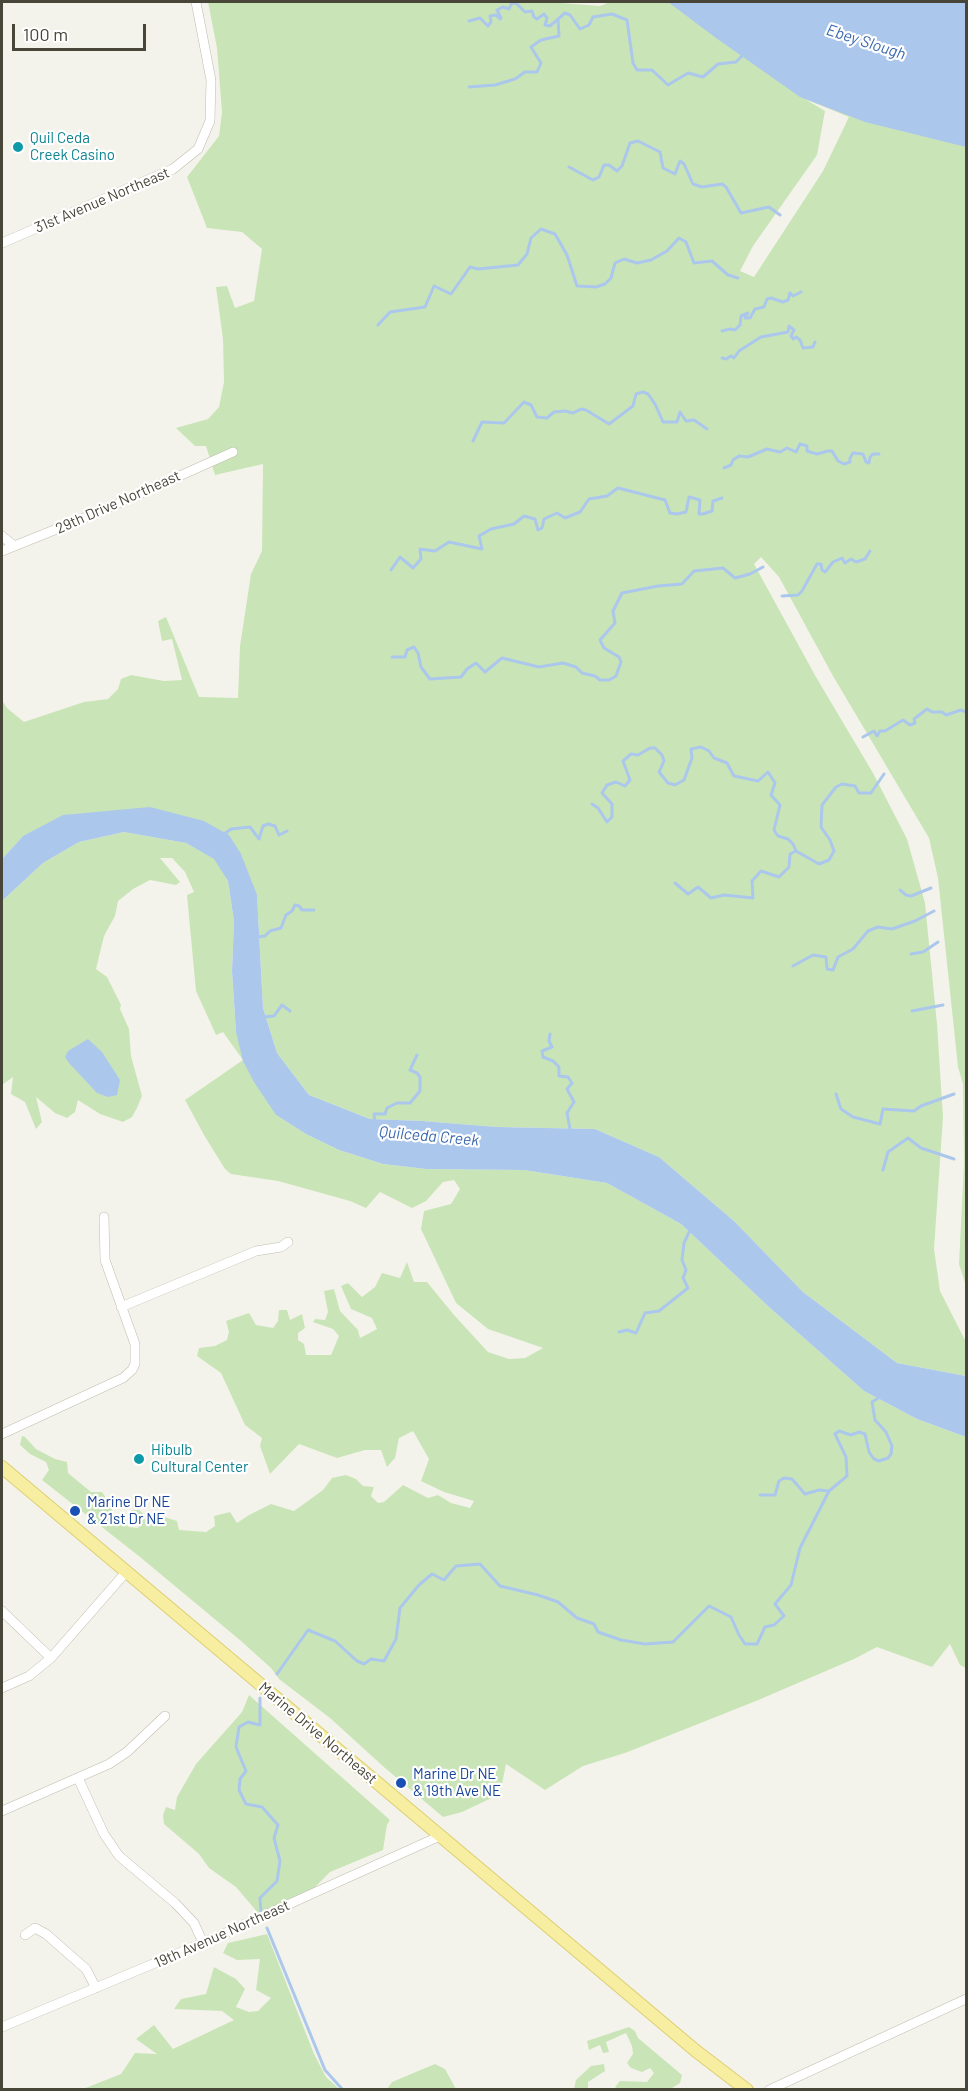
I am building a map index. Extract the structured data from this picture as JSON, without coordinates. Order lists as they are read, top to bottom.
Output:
{
  "streets": {
    "main road": ["Marine Drive Northeast"],
    "street": ["31st Avenue Northeast", "29th Drive Northeast", "19th Avenue Northeast"]
  },
  "crossings": [
    ["Marine Drive Northeast", "19th Avenue Northeast"]
  ],
  "water": ["Ebey Slough", "Quilceda Creek"],
  "places": [
    "Quil Ceda Creek Casino",
    "Hibulb Cultural Center",
    "Marine Dr NE & 21st Dr NE",
    "Marine Dr NE & 19th Ave NE"
  ],
  "scale_bar": "100 m"
}
